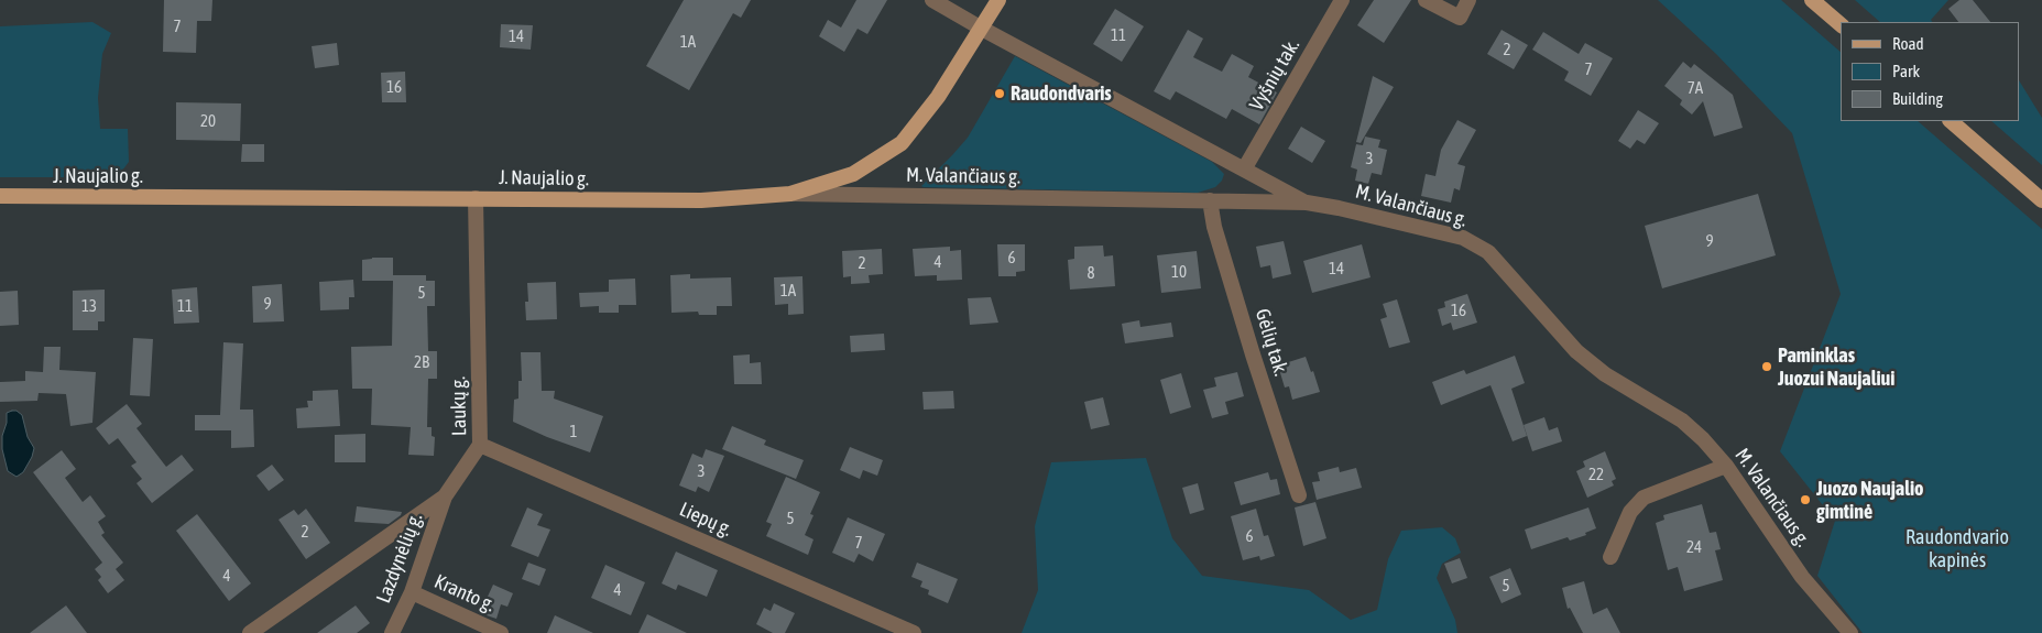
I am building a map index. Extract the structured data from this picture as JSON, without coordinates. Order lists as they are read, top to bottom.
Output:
{
  "streets": {
    "main road": ["J. Naujalio g."],
    "street": [
      "Vyšnių tak.",
      "M. Valančiaus g.",
      "Gėlių tak.",
      "Laukų g.",
      "Liepų g.",
      "Lazdynėlių g.",
      "Kranto g."
    ]
  },
  "crossings": [
    ["J. Naujalio g.", "M. Valančiaus g."],
    ["J. Naujalio g.", "Laukų g."],
    ["M. Valančiaus g.", "Gėlių tak."],
    ["Laukų g.", "Liepų g."],
    ["Laukų g.", "Lazdynėlių g."],
    ["Lazdynėlių g.", "Kranto g."]
  ],
  "parks": ["Raudondvario kapinės"],
  "places": ["Raudondvaris", "Paminklas Juozui Naujaliui", "Juozo Naujalio gimtinė"],
  "house_numbers": [
    "7",
    "11",
    "14",
    "1A",
    "2",
    "7",
    "16",
    "7A",
    "20",
    "3",
    "9",
    "6",
    "4",
    "2",
    "14",
    "10",
    "8",
    "1A",
    "5",
    "9",
    "13",
    "11",
    "16",
    "2B",
    "1",
    "3",
    "22",
    "5",
    "2",
    "6",
    "7",
    "24",
    "4",
    "5",
    "4"
  ],
  "legend": ["Road", "Park", "Building"]
}
